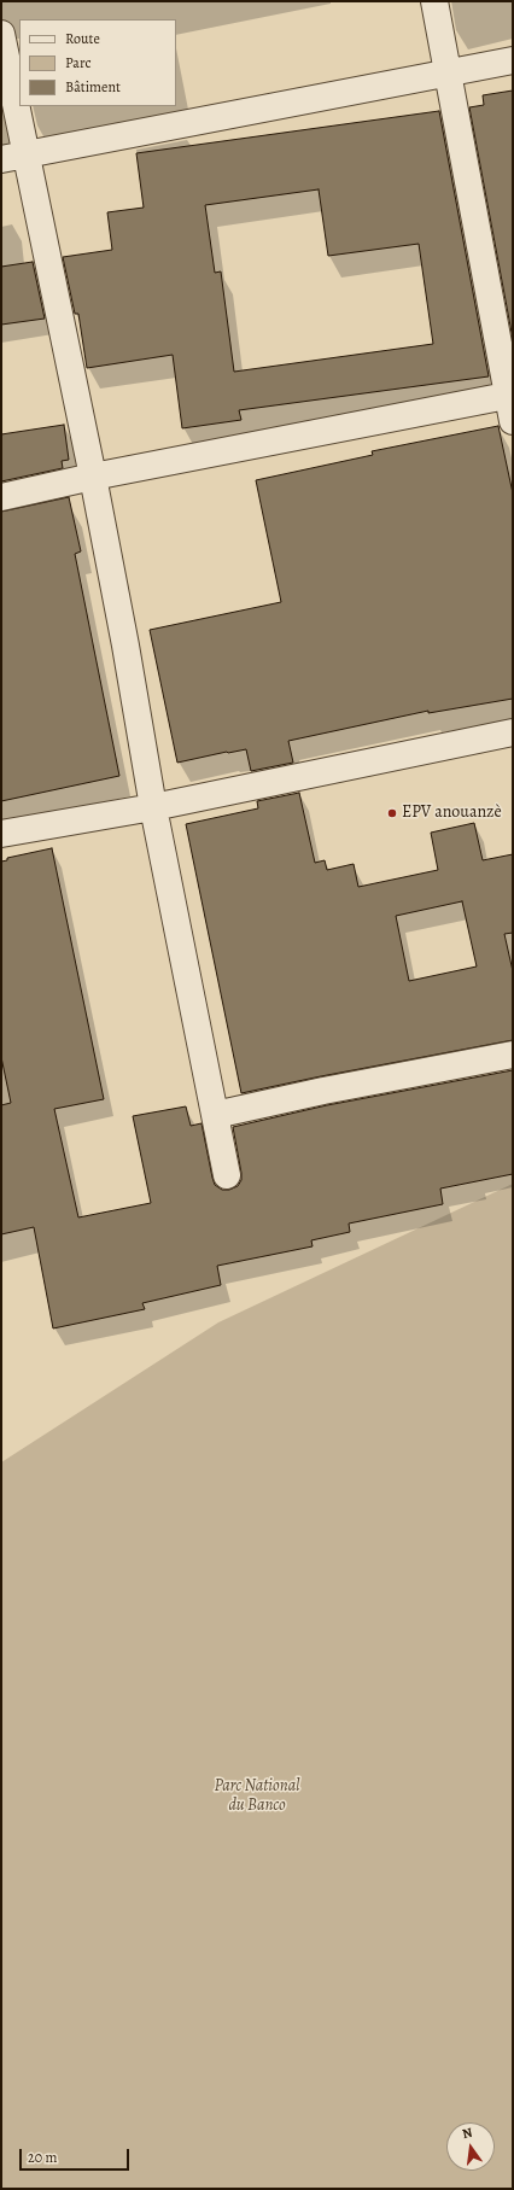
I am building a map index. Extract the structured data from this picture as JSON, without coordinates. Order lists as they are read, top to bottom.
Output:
{
  "parks": ["Parc National du Banco"],
  "places": ["EPV anouanzè"],
  "legend": ["Route", "Parc", "Bâtiment"],
  "scale_bar": "20 m",
  "north": "top"
}
